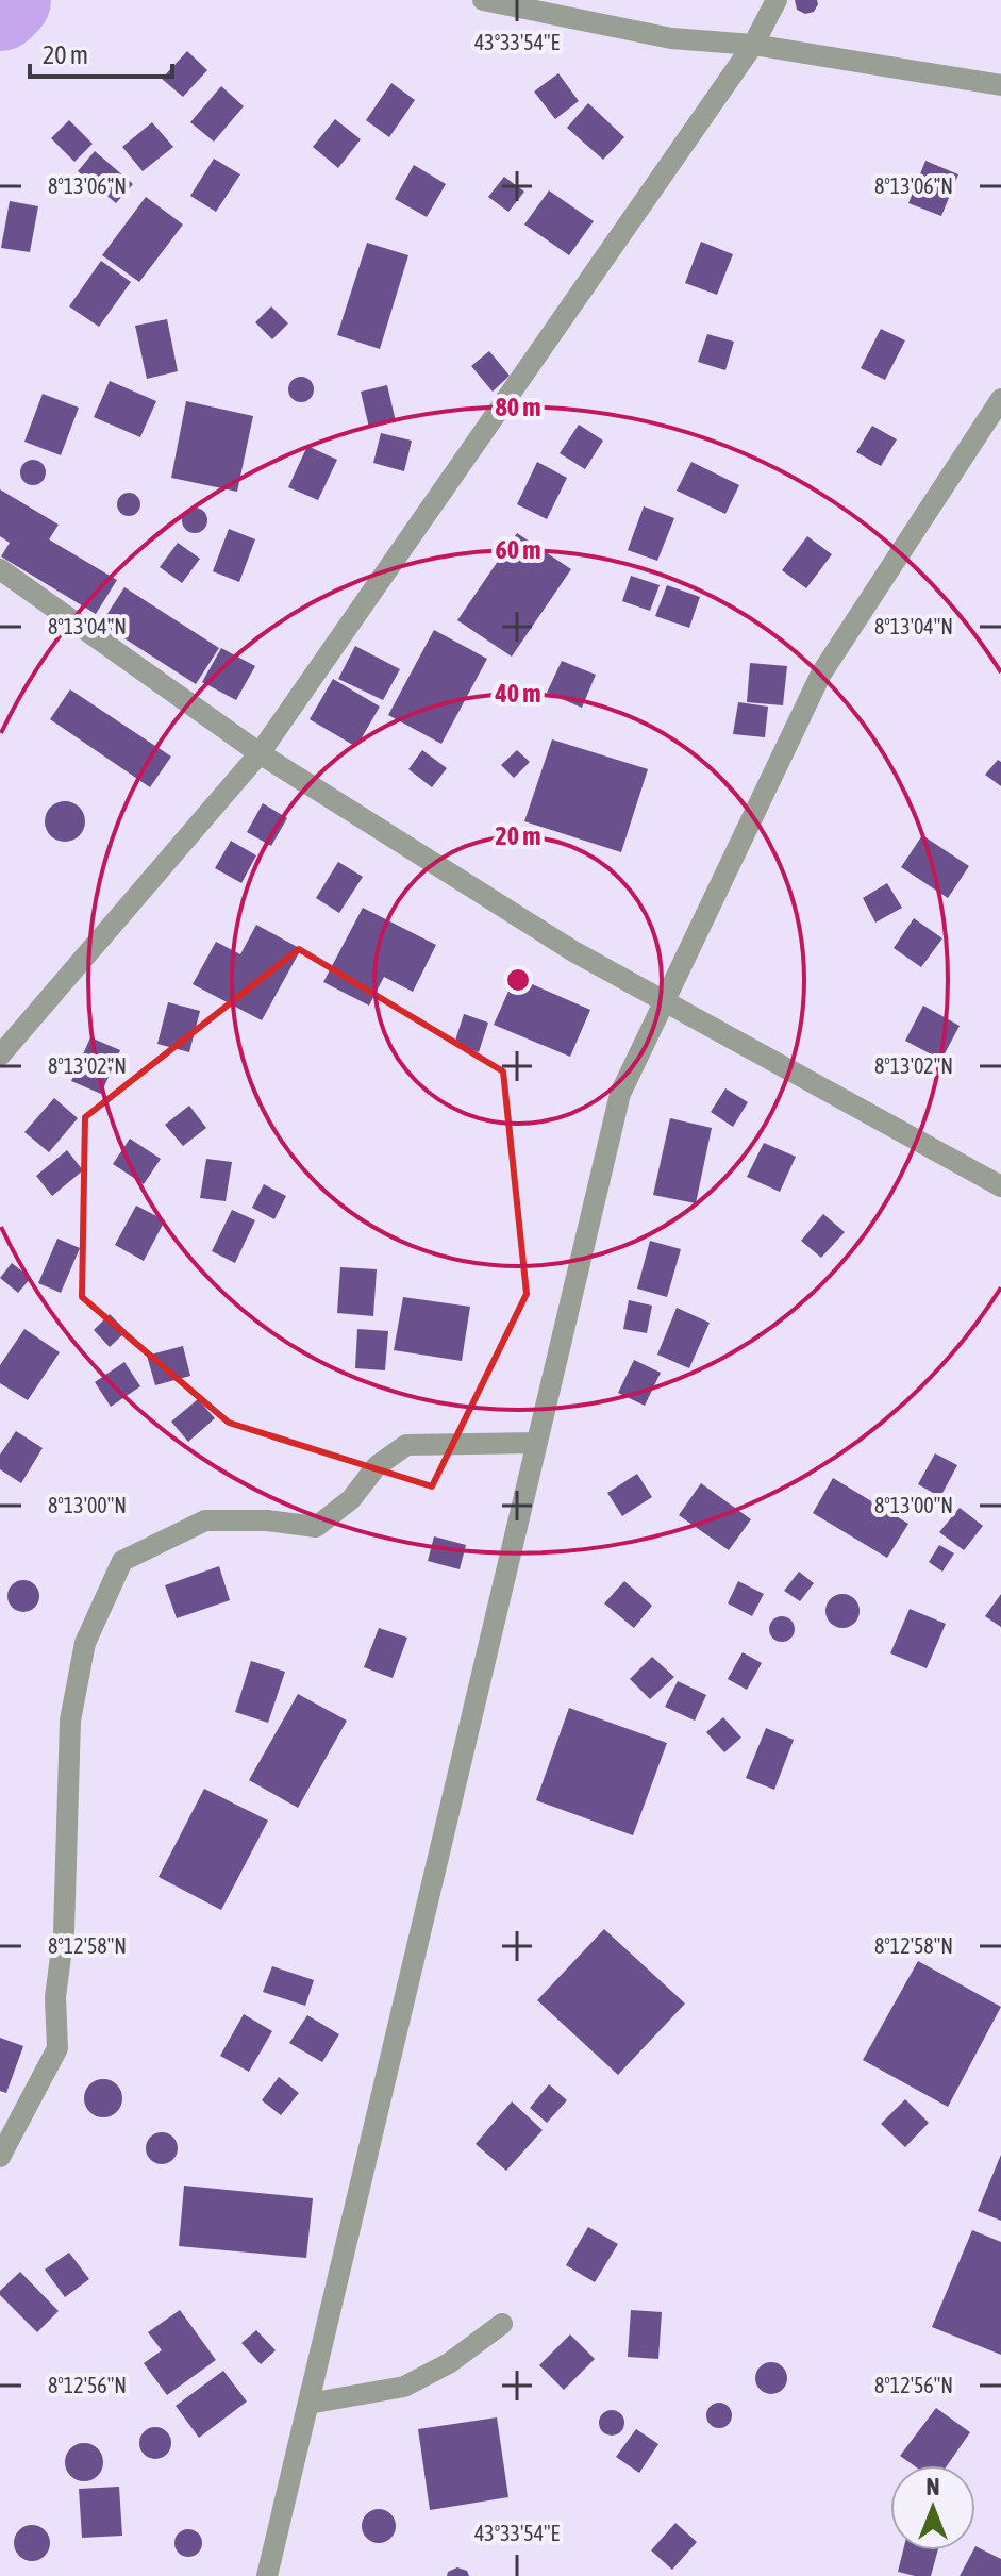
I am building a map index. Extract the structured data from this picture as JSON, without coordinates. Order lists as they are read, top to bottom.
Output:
{
  "scale_bar": "20 m",
  "north": "top",
  "coordinates": [
    "43°33'54\"E",
    "8°13'06\"N",
    "8°13'04\"N",
    "8°13'02\"N",
    "8°13'00\"N",
    "8°12'58\"N",
    "8°12'56\"N"
  ],
  "rings": [
    "80 m",
    "60 m",
    "40 m",
    "20 m"
  ]
}
